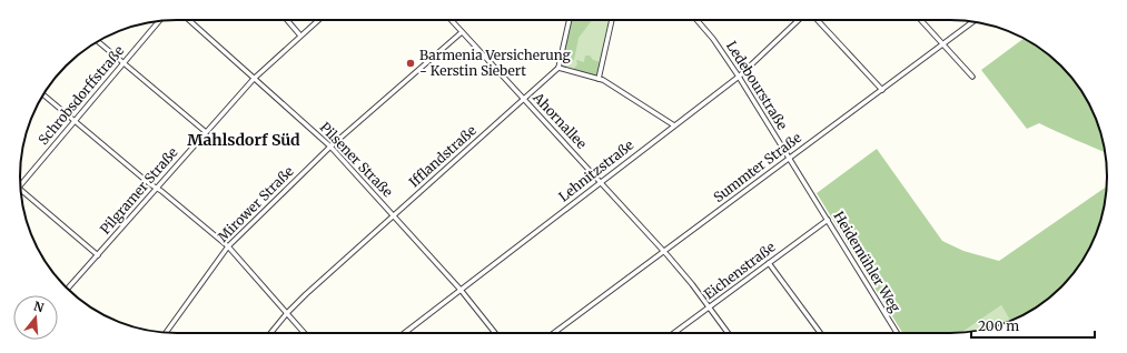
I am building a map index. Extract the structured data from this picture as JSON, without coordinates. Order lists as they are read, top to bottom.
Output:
{
  "streets": {
    "street": [
      "Ledebourstraße",
      "Schrobsdorffstraße",
      "Ahornallee",
      "Ifflandstraße",
      "Pilsener Straße",
      "Summter Straße",
      "Lehnitzstraße",
      "Pilgramer Straße",
      "Mirower Straße",
      "Heidemühler Weg",
      "Eichenstraße"
    ]
  },
  "crossings": [
    ["Ledebourstraße", "Summter Straße"],
    ["Ledebourstraße", "Lehnitzstraße"],
    ["Ledebourstraße", "Heidemühler Weg"],
    ["Ahornallee", "Ifflandstraße"],
    ["Ahornallee", "Summter Straße"],
    ["Ahornallee", "Lehnitzstraße"],
    ["Ahornallee", "Mirower Straße"],
    ["Ahornallee", "Eichenstraße"],
    ["Ifflandstraße", "Pilsener Straße"],
    ["Pilsener Straße", "Lehnitzstraße"],
    ["Pilsener Straße", "Pilgramer Straße"],
    ["Pilsener Straße", "Mirower Straße"],
    ["Heidemühler Weg", "Eichenstraße"]
  ],
  "districts": ["Mahlsdorf Süd"],
  "places": ["Barmenia Versicherung - Kerstin Siebert"],
  "scale_bar": "200 m",
  "north": "top"
}
